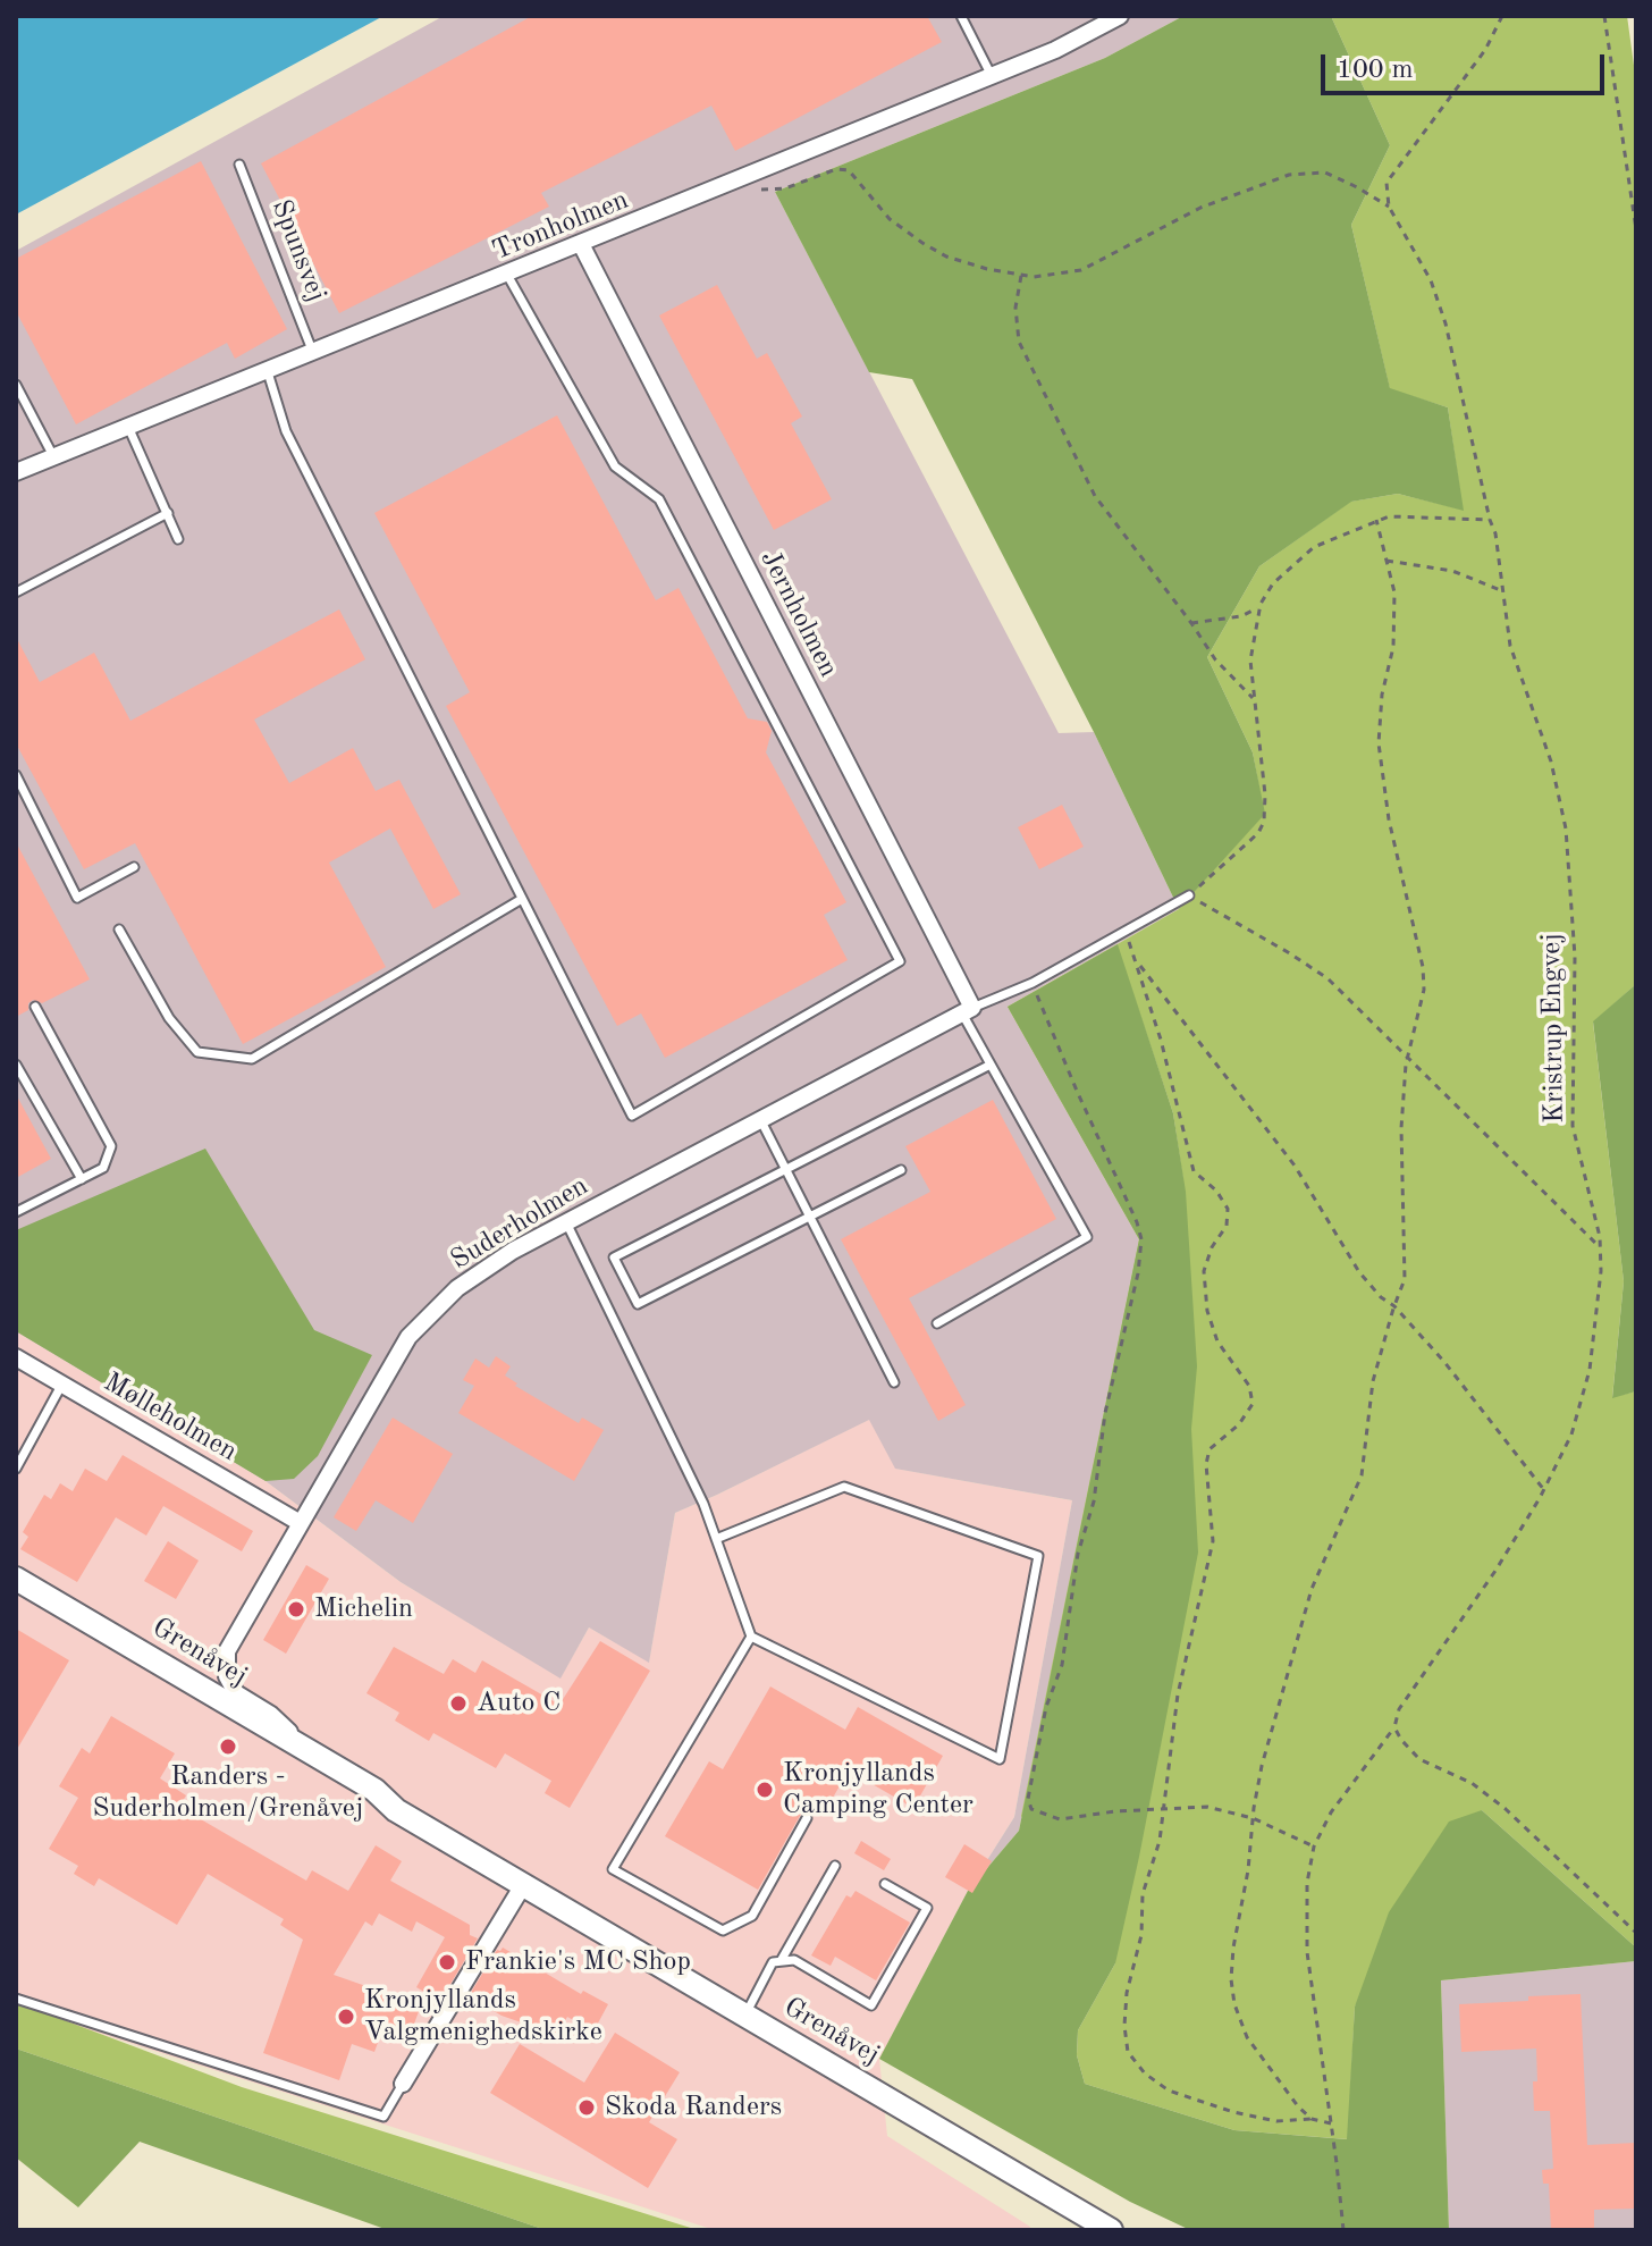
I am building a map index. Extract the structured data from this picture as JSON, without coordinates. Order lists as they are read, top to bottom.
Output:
{
  "streets": {
    "street": [
      "Tronholmen",
      "Jernholmen",
      "Suderholmen",
      "Mølleholmen",
      "Grenåvej"
    ],
    "lane": ["Spunsvej"],
    "path": ["Kristrup Engvej"]
  },
  "crossings": [
    ["Tronholmen", "Spunsvej"],
    ["Tronholmen", "Jernholmen"],
    ["Jernholmen", "Suderholmen"],
    ["Suderholmen", "Mølleholmen"],
    ["Suderholmen", "Grenåvej"]
  ],
  "places": [
    "Michelin",
    "Auto C",
    "Randers - Suderholmen/Grenåvej",
    "Kronjyllands Camping Center",
    "Frankie's MC Shop",
    "Kronjyllands Valgmenighedskirke",
    "Skoda Randers"
  ],
  "scale_bar": "100 m"
}
